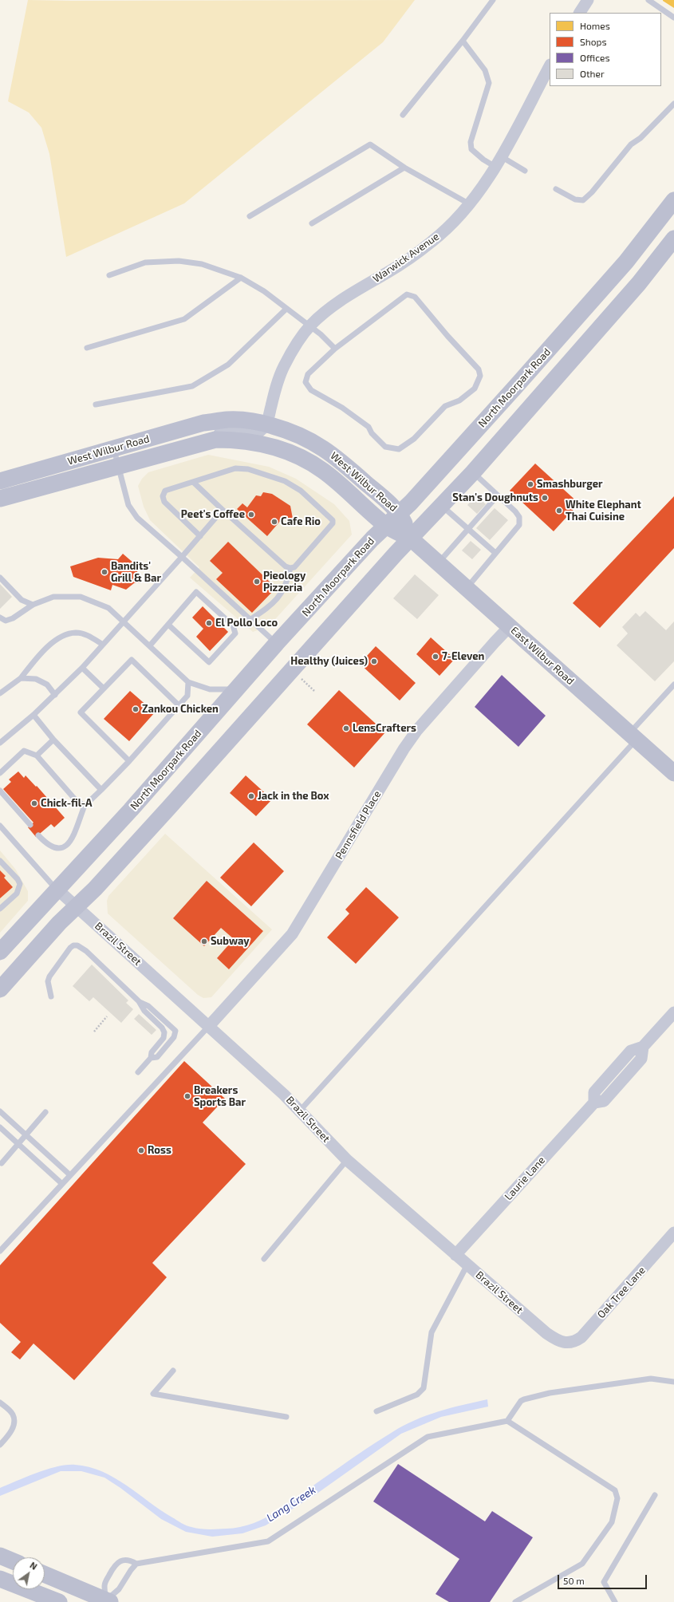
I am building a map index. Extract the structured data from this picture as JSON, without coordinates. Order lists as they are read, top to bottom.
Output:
{
  "streets": {
    "main road": ["North Moorpark Road", "West Wilbur Road", "East Wilbur Road"],
    "street": [
      "Warwick Avenue",
      "Pennsfield Place",
      "Brazil Street",
      "Laurie Lane",
      "Oak Tree Lane"
    ]
  },
  "crossings": [
    ["Warwick Avenue", "West Wilbur Road"],
    ["North Moorpark Road", "West Wilbur Road"],
    ["North Moorpark Road", "Brazil Street"],
    ["West Wilbur Road", "East Wilbur Road"],
    ["East Wilbur Road", "Pennsfield Place"],
    ["Pennsfield Place", "Brazil Street"],
    ["Brazil Street", "Laurie Lane"],
    ["Brazil Street", "Oak Tree Lane"]
  ],
  "water": ["Lang Creek"],
  "places": [
    "Smashburger",
    "Stan's Doughnuts",
    "White Elephant Thai Cuisine",
    "Peet's Coffee",
    "Cafe Rio",
    "Bandits' Grill & Bar",
    "Pieology Pizzeria",
    "El Pollo Loco",
    "7-Eleven",
    "Healthy (Juices)",
    "Zankou Chicken",
    "LensCrafters",
    "Jack in the Box",
    "Chick-fil-A",
    "Subway",
    "Breakers Sports Bar",
    "Ross"
  ],
  "legend": [
    "Homes",
    "Shops",
    "Offices",
    "Other"
  ],
  "scale_bar": "50 m",
  "north": "top right"
}
